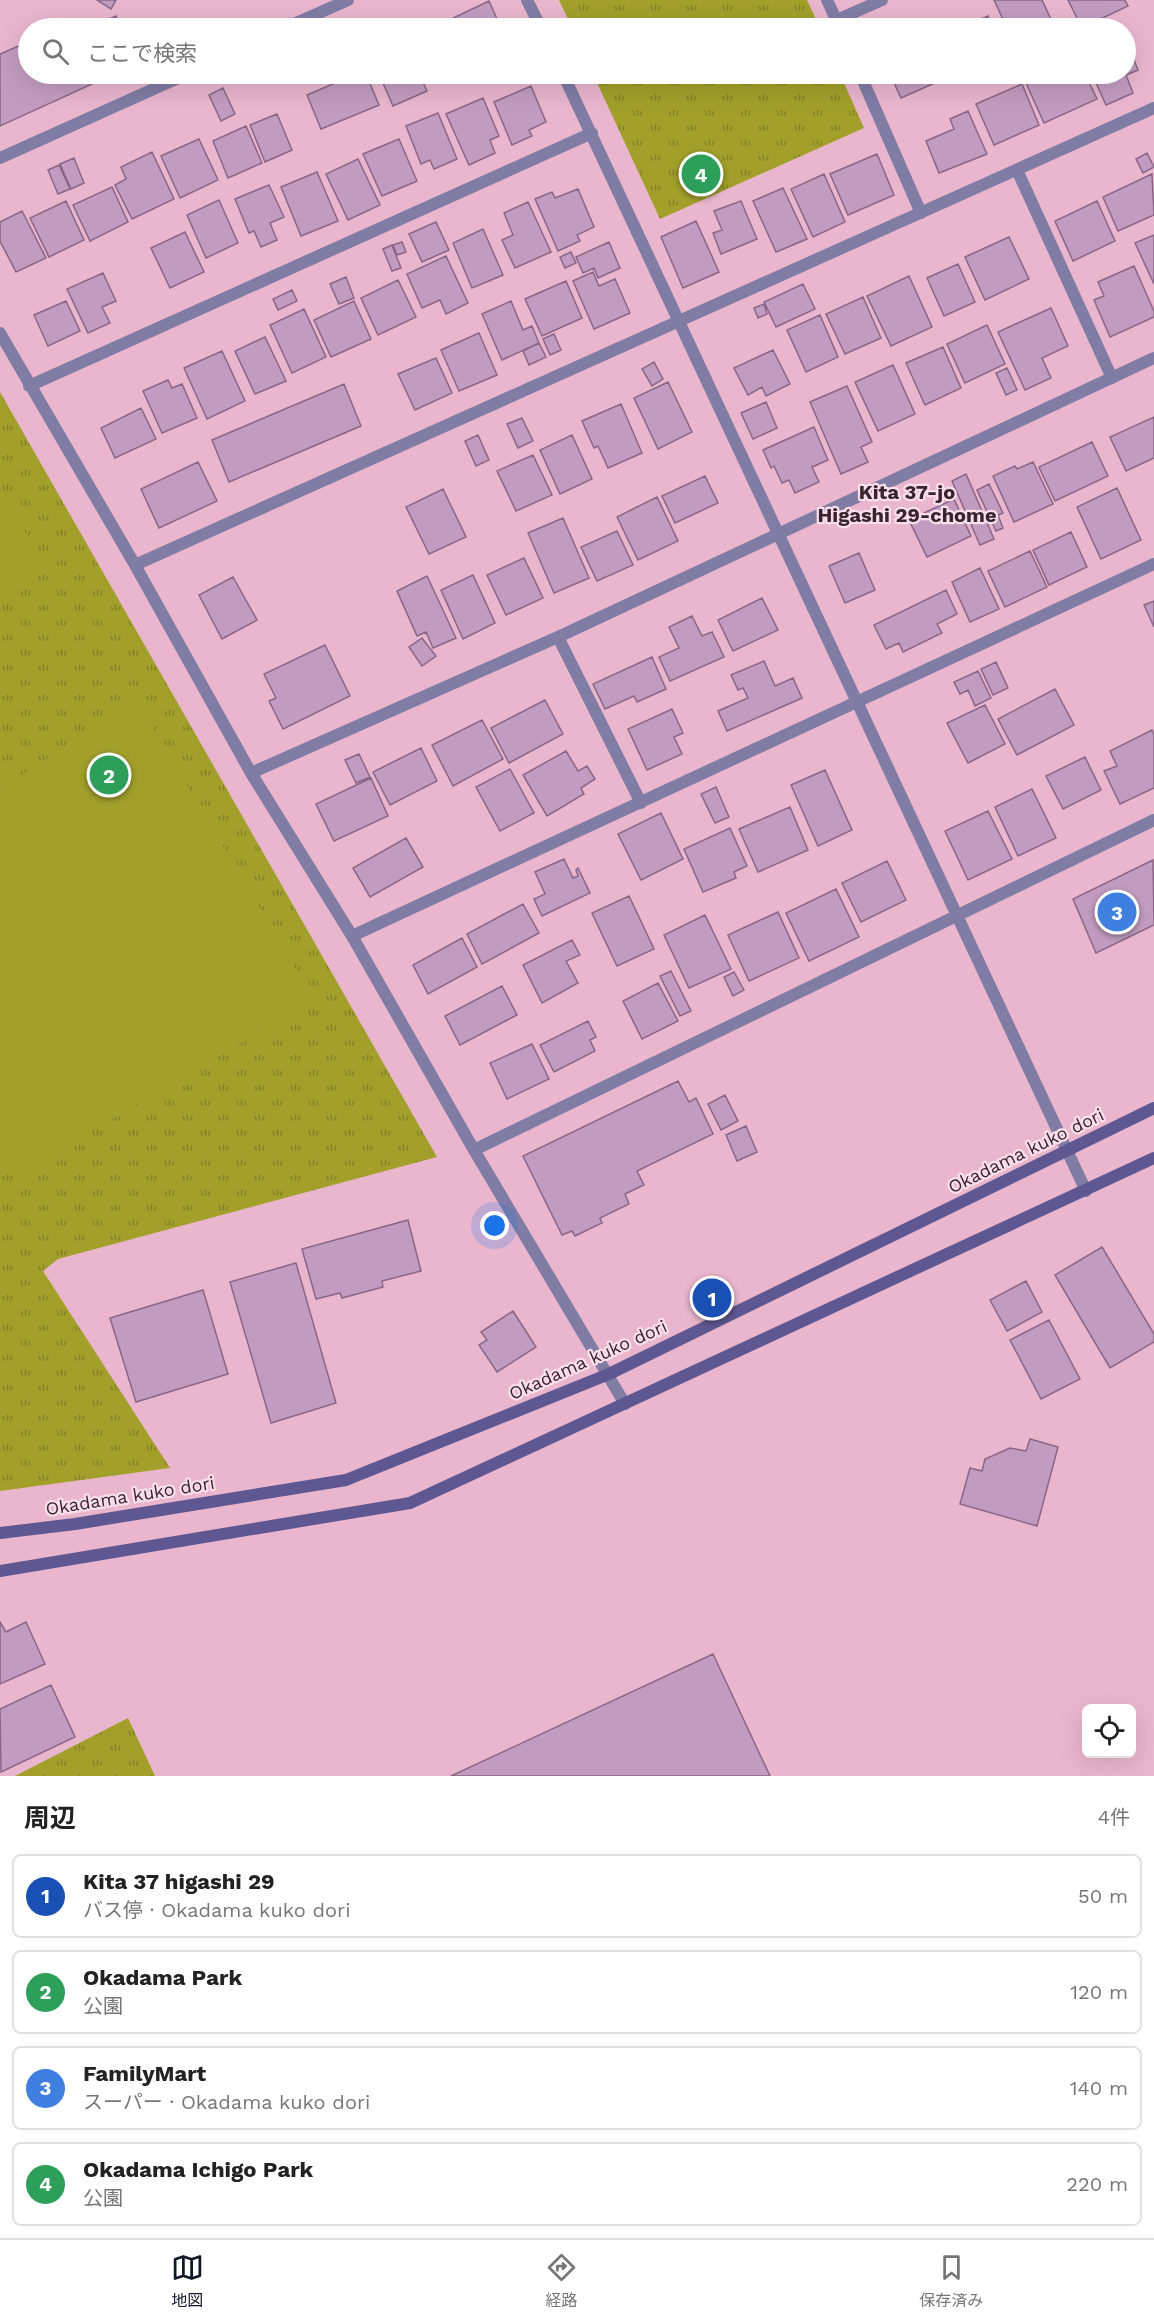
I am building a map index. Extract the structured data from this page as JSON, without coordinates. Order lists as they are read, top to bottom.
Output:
{
  "streets": {
    "main road": ["Okadama kuko dori"]
  },
  "districts": ["Kita 37-jo Higashi 29-chome"],
  "page": {
    "search": "ここで検索",
    "pins": [
      "4",
      "2",
      "3",
      "1"
    ],
    "heading": ["周辺", "4件"],
    "list": [
      {
        "mark": "1",
        "name": "Kita 37 higashi 29",
        "note": "バス停 · Okadama kuko dori",
        "value": "50 m"
      },
      {
        "mark": "2",
        "name": "Okadama Park",
        "note": "公園",
        "value": "120 m"
      },
      {
        "mark": "3",
        "name": "FamilyMart",
        "note": "スーパー · Okadama kuko dori",
        "value": "140 m"
      },
      {
        "mark": "4",
        "name": "Okadama Ichigo Park",
        "note": "公園",
        "value": "220 m"
      }
    ],
    "nav": ["地図", "経路", "保存済み"]
  }
}
